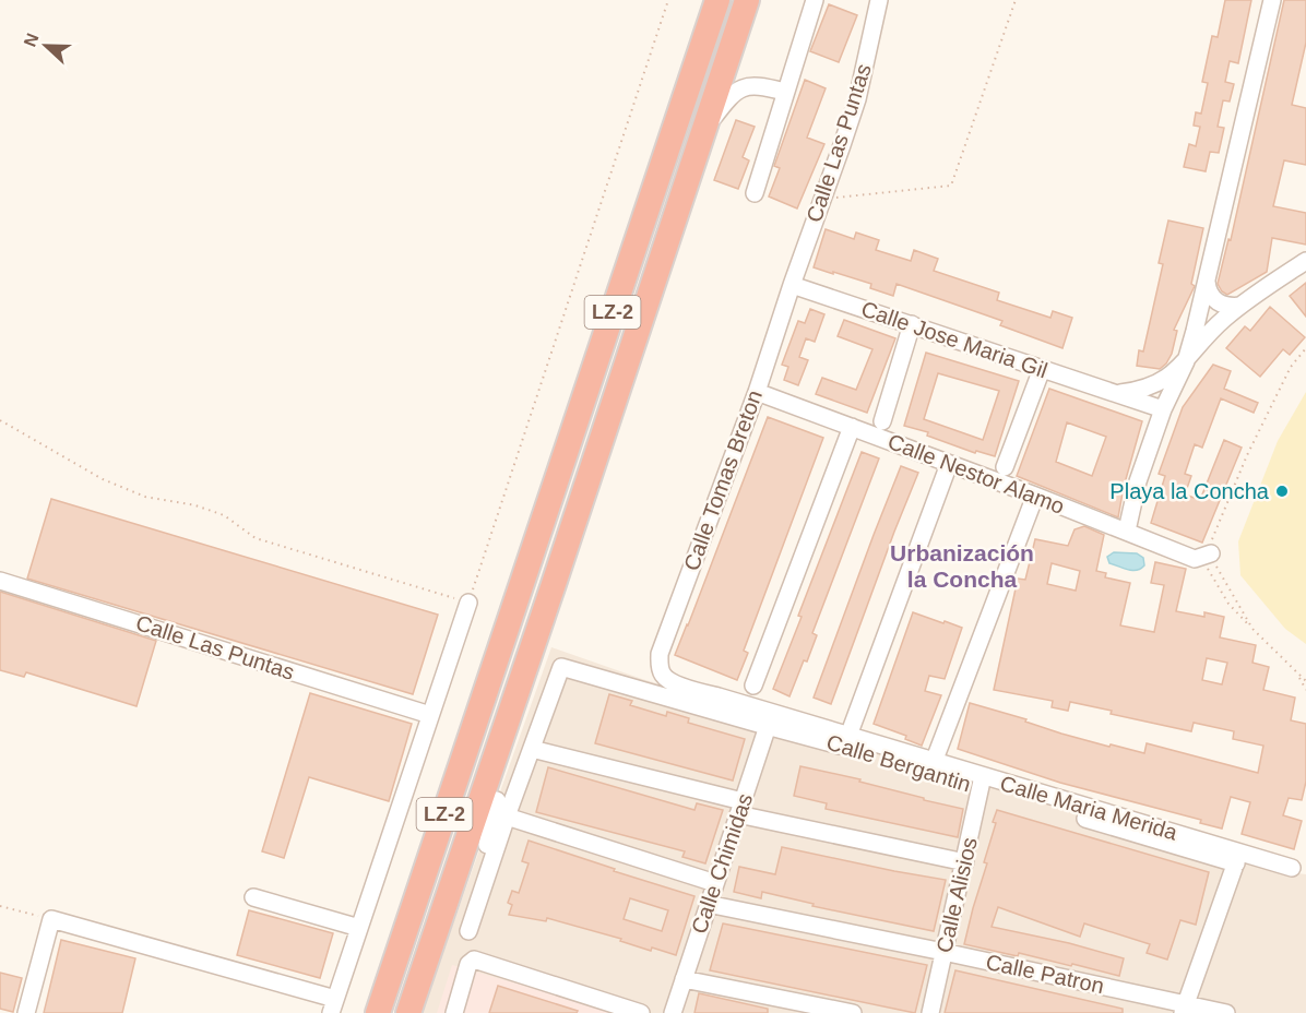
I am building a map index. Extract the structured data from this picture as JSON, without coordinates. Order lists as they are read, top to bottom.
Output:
{
  "streets": {
    "highway": ["LZ-2"],
    "street": [
      "Calle Las Puntas",
      "Calle Jose Maria Gil",
      "Calle Nestor Alamo",
      "Calle Tomas Breton",
      "Calle Bergantin",
      "Calle Chimidas",
      "Calle Alisios",
      "Calle Patron"
    ]
  },
  "crossings": [
    ["Calle Las Puntas", "Calle Jose Maria Gil"],
    ["Calle Las Puntas", "Calle Tomas Breton"],
    ["Calle Jose Maria Gil", "Calle Tomas Breton"],
    ["Calle Nestor Alamo", "Calle Tomas Breton"],
    ["Calle Bergantin", "Calle Chimidas"],
    ["Calle Bergantin", "Calle Alisios"],
    ["Calle Chimidas", "Calle Patron"],
    ["Calle Alisios", "Calle Patron"]
  ],
  "districts": ["Urbanización la Concha"],
  "places": ["Playa la Concha"],
  "north": "left"
}
